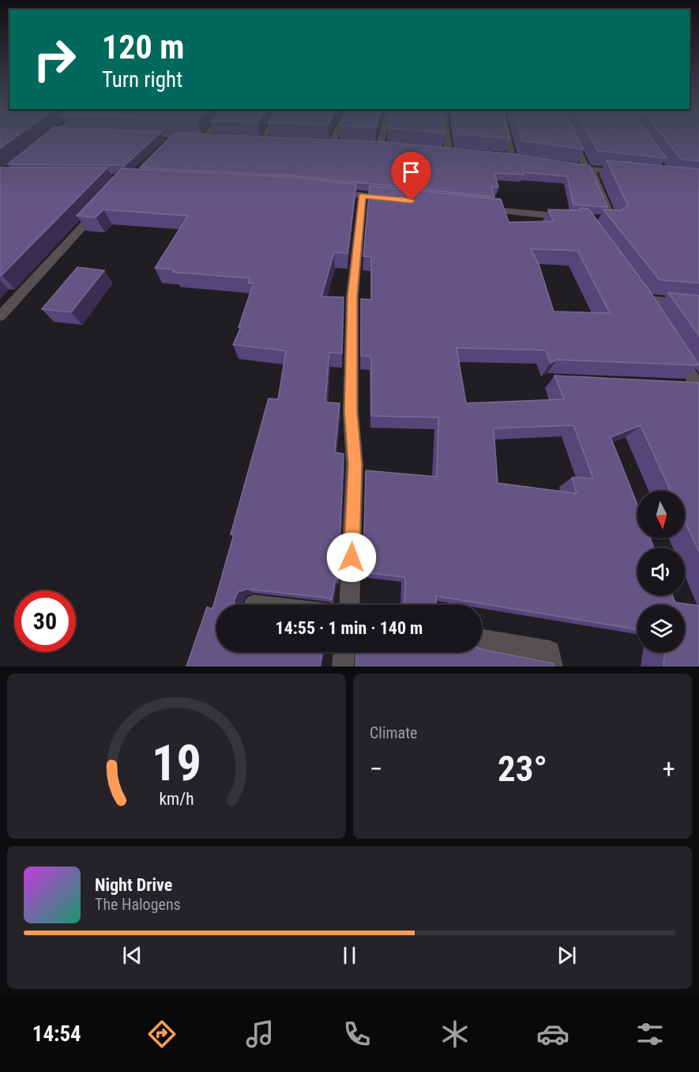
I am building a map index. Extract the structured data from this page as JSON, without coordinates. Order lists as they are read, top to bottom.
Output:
{
  "north": "bottom",
  "page": {
    "turn": ["120 m", "Turn right"],
    "limit": "30",
    "trip": "14:55 · 1 min · 140 m",
    "tile": "Climate",
    "heat": ["−", "23°", "+"],
    "song": ["Night Drive", "The Halogens"],
    "tabs": "14:54",
    "gauge": ["19", "km/h"]
  }
}
